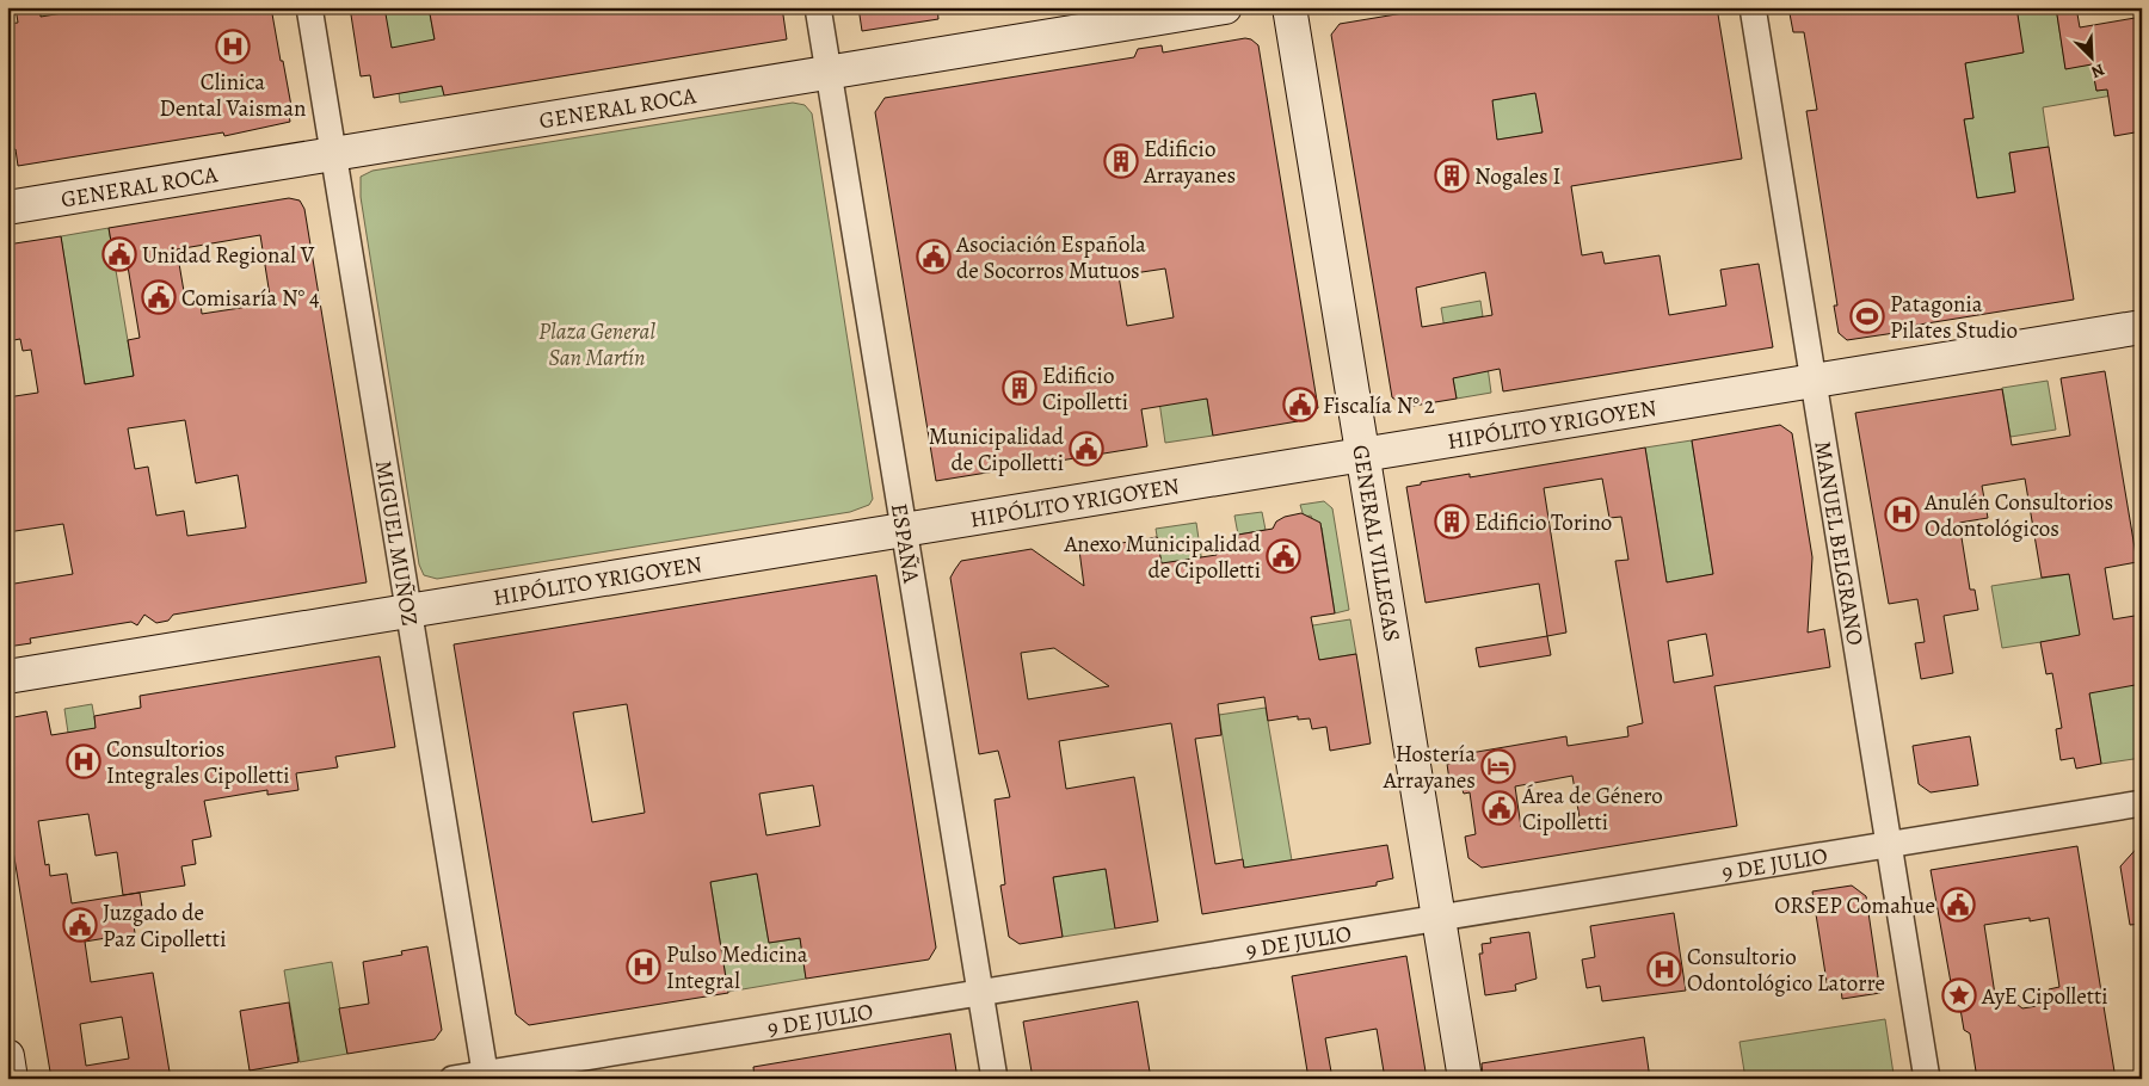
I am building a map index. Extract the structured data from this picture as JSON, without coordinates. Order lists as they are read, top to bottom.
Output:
{
  "streets": {
    "street": [
      "GENERAL ROCA",
      "HIPÓLITO YRIGOYEN",
      "MIGUEL MUÑOZ",
      "ESPAÑA",
      "GENERAL VILLEGAS",
      "MANUEL BELGRANO",
      "9 DE JULIO"
    ]
  },
  "crossings": [
    ["GENERAL ROCA", "MIGUEL MUÑOZ"],
    ["GENERAL ROCA", "ESPAÑA"],
    ["HIPÓLITO YRIGOYEN", "MIGUEL MUÑOZ"],
    ["HIPÓLITO YRIGOYEN", "ESPAÑA"],
    ["HIPÓLITO YRIGOYEN", "GENERAL VILLEGAS"],
    ["HIPÓLITO YRIGOYEN", "MANUEL BELGRANO"],
    ["MIGUEL MUÑOZ", "9 DE JULIO"],
    ["ESPAÑA", "9 DE JULIO"],
    ["GENERAL VILLEGAS", "9 DE JULIO"],
    ["MANUEL BELGRANO", "9 DE JULIO"]
  ],
  "parks": ["Plaza General San Martín"],
  "places": {
    "hospital": [
      "Clinica Dental Vaisman",
      "Anulén Consultorios Odontológicos",
      "Consultorios Integrales Cipolletti",
      "Pulso Medicina Integral",
      "Consultorio Odontológico Latorre"
    ],
    "building": [
      "Edificio Arrayanes",
      "Nogales I",
      "Edificio Cipolletti",
      "Edificio Torino"
    ],
    "public building": [
      "Unidad Regional V",
      "Asociación Española de Socorros Mutuos",
      "Comisaría N° 4",
      "Fiscalía N° 2",
      "Municipalidad de Cipolletti",
      "Anexo Municipalidad de Cipolletti",
      "Área de Género Cipolletti",
      "ORSEP Comahue",
      "Juzgado de Paz Cipolletti"
    ],
    "sports": ["Patagonia Pilates Studio"],
    "hotel": ["Hostería Arrayanes"],
    "place": ["AyE Cipolletti"]
  },
  "north": "bottom right"
}
